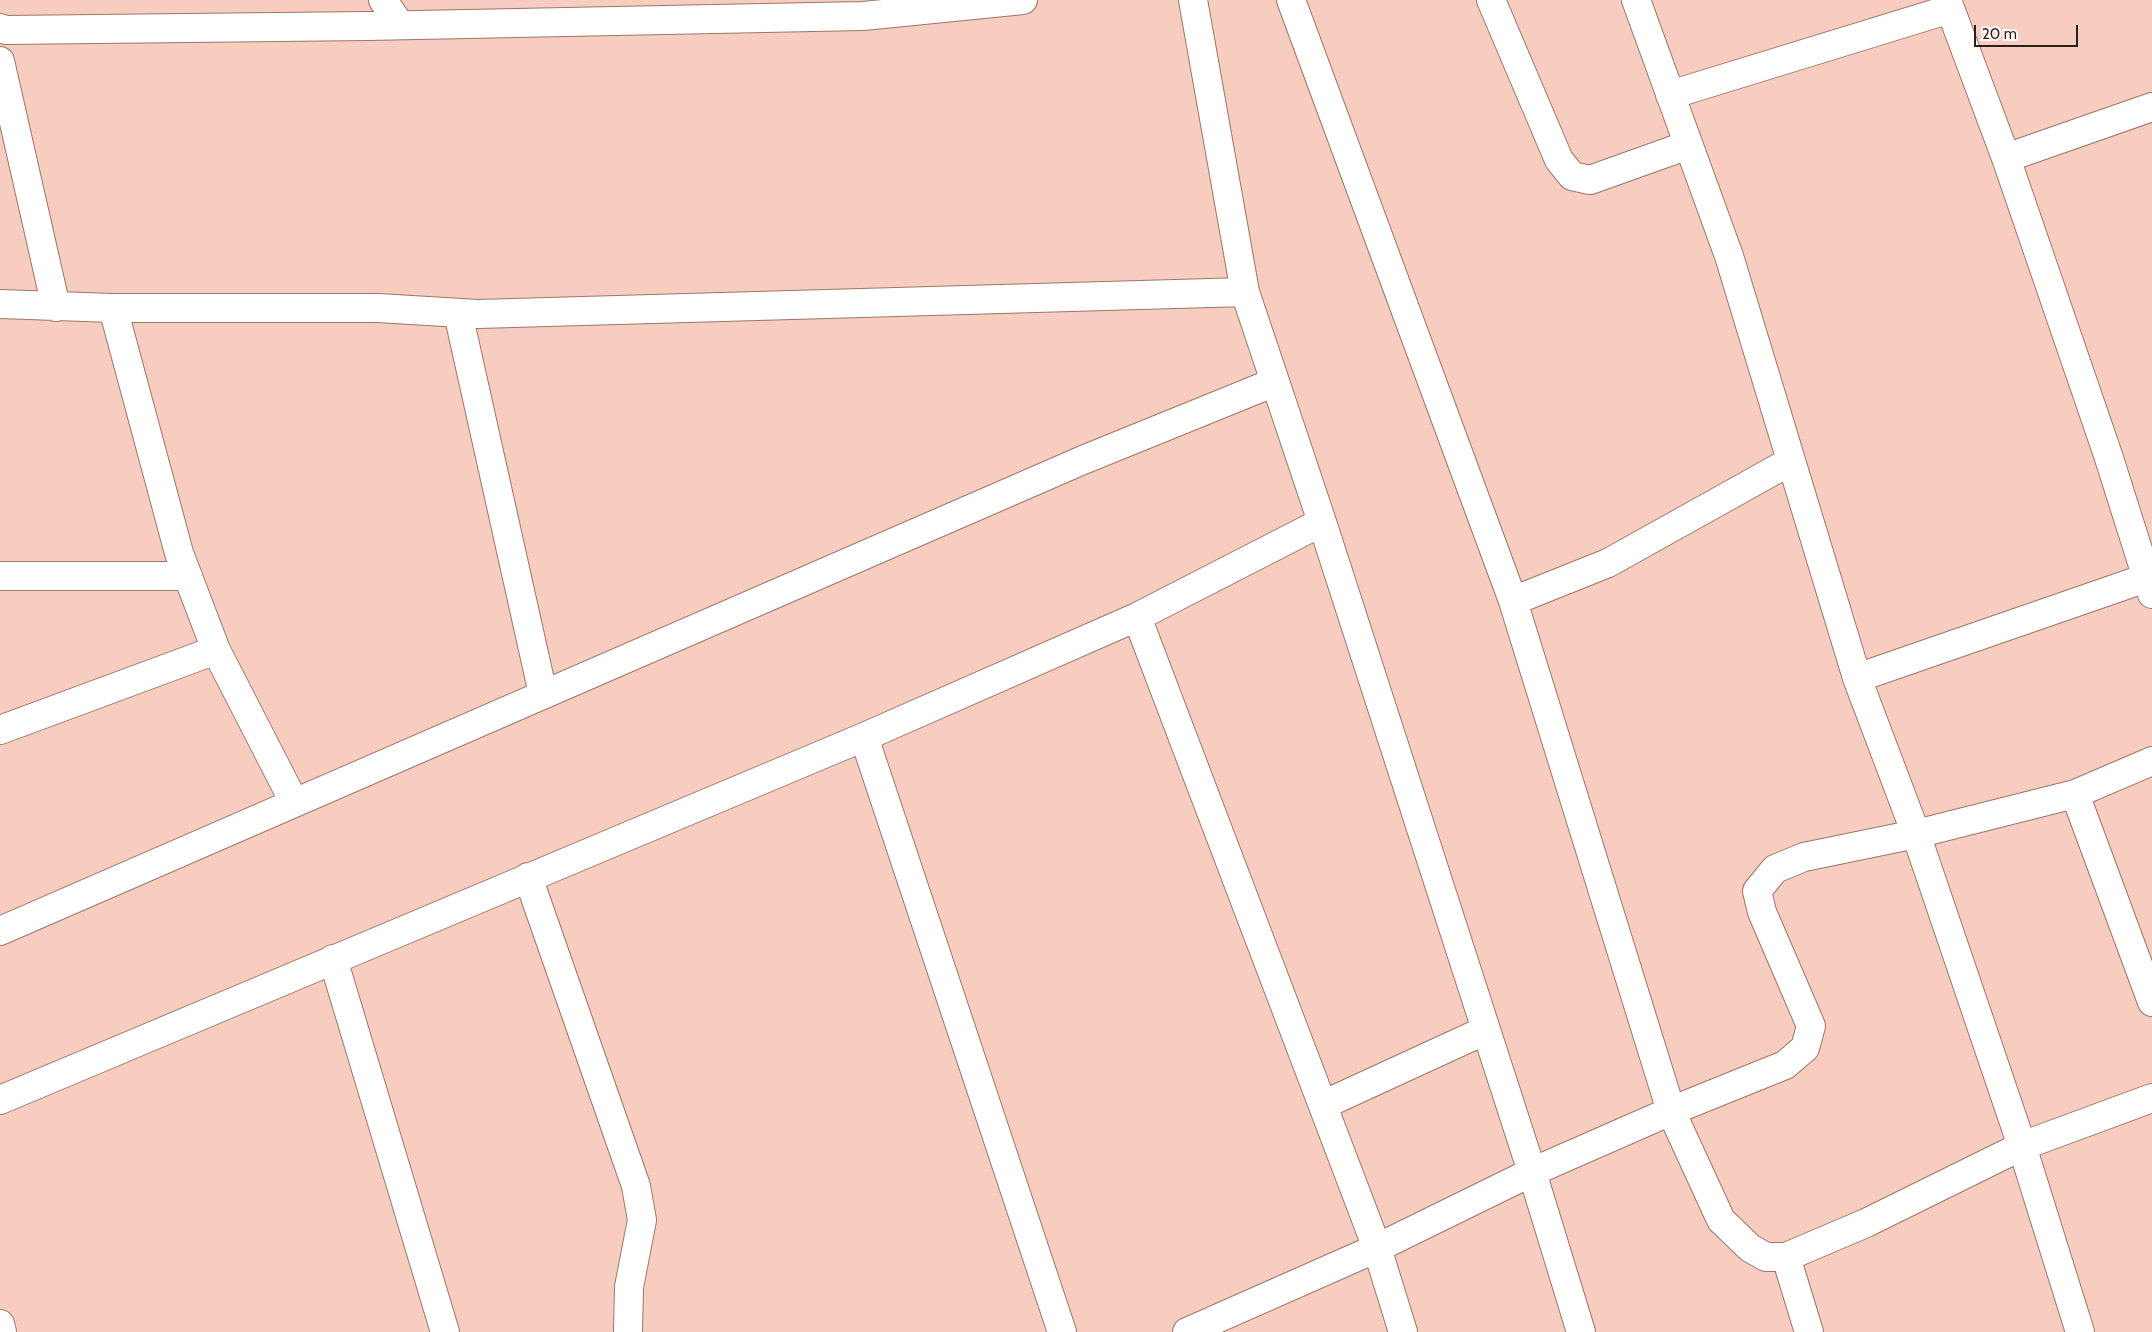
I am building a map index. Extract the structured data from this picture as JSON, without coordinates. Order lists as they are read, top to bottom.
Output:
{
  "scale_bar": "20 m"
}
